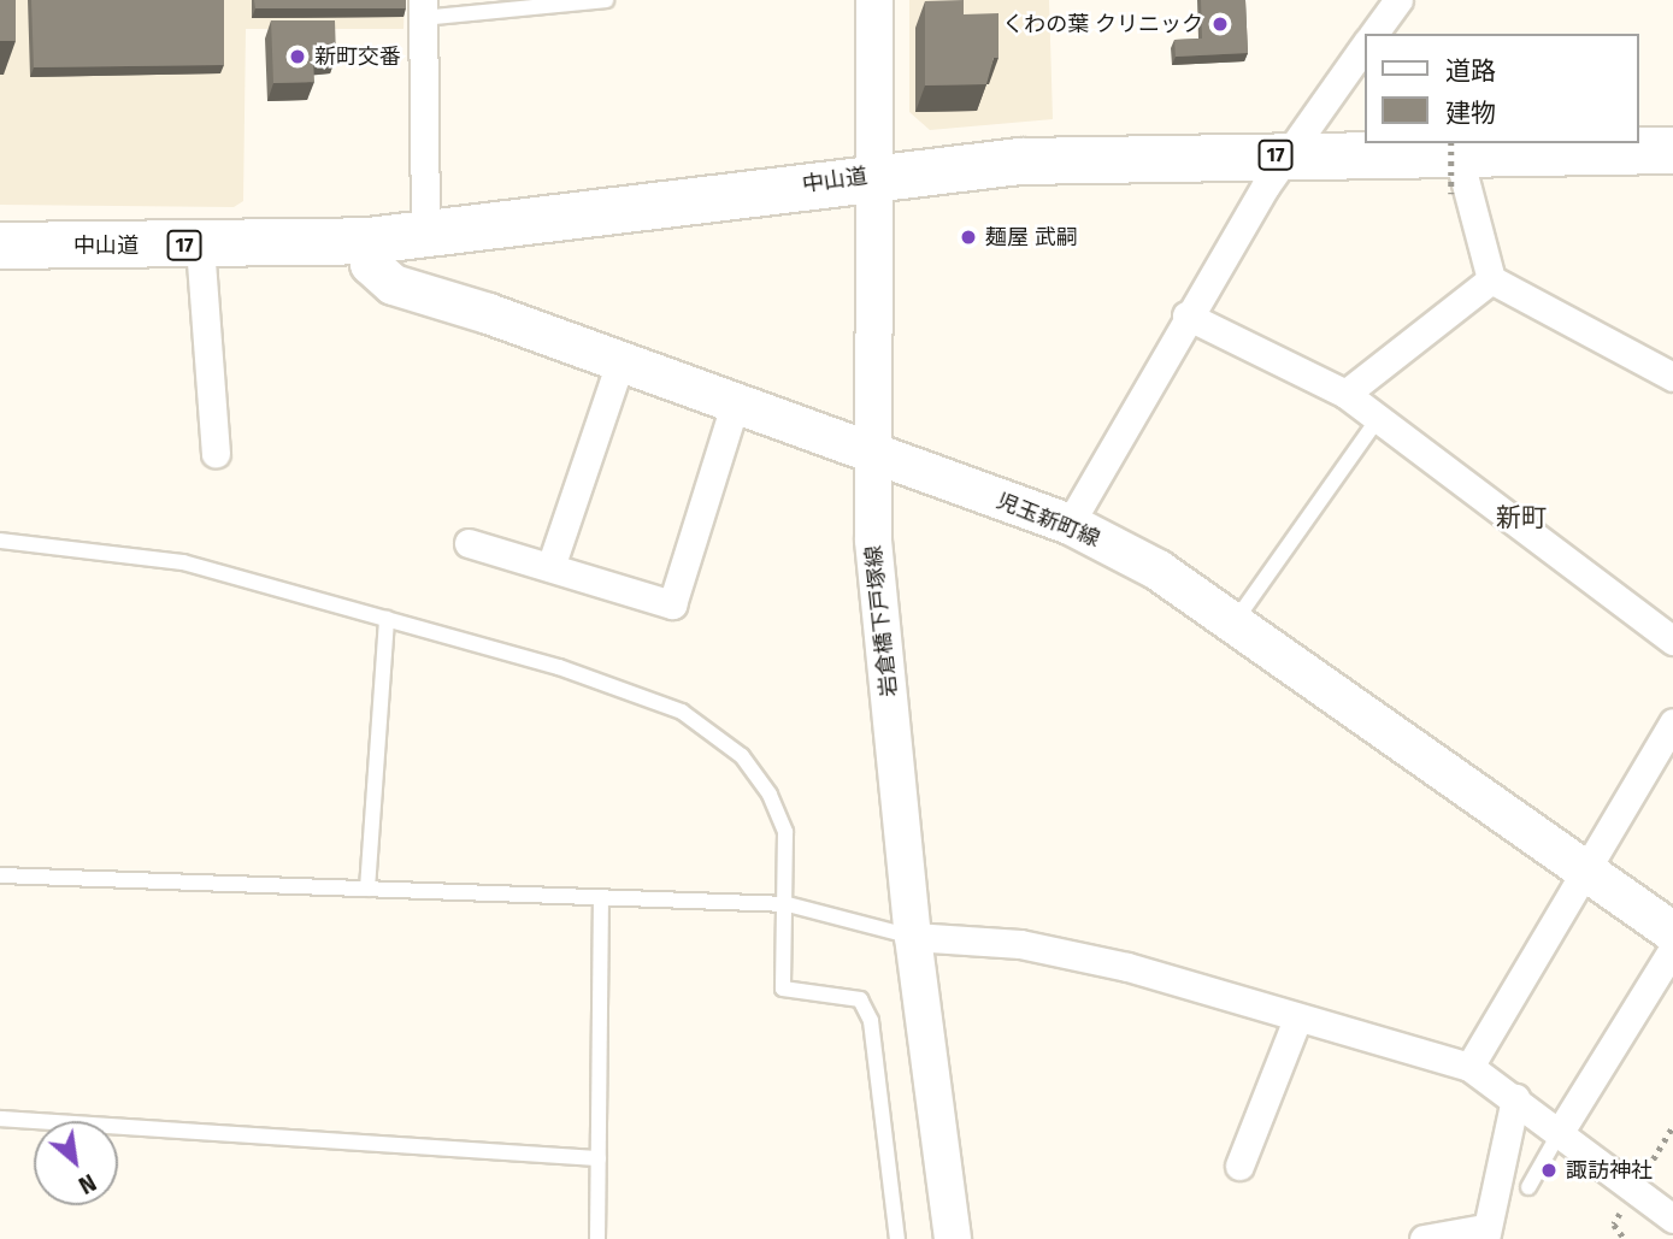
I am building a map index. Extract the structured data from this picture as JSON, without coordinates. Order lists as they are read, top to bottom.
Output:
{
  "streets": {
    "highway": ["17", "中山道"],
    "main road": ["児玉新町線"],
    "street": ["岩倉橋下戸塚線"]
  },
  "crossings": [
    ["中山道", "児玉新町線"],
    ["中山道", "岩倉橋下戸塚線"],
    ["児玉新町線", "岩倉橋下戸塚線"]
  ],
  "districts": ["新町"],
  "places": [
    "くわの葉 クリニック",
    "新町交番",
    "麺屋 武嗣",
    "諏訪神社"
  ],
  "legend": ["道路", "建物"],
  "north": "bottom right"
}
